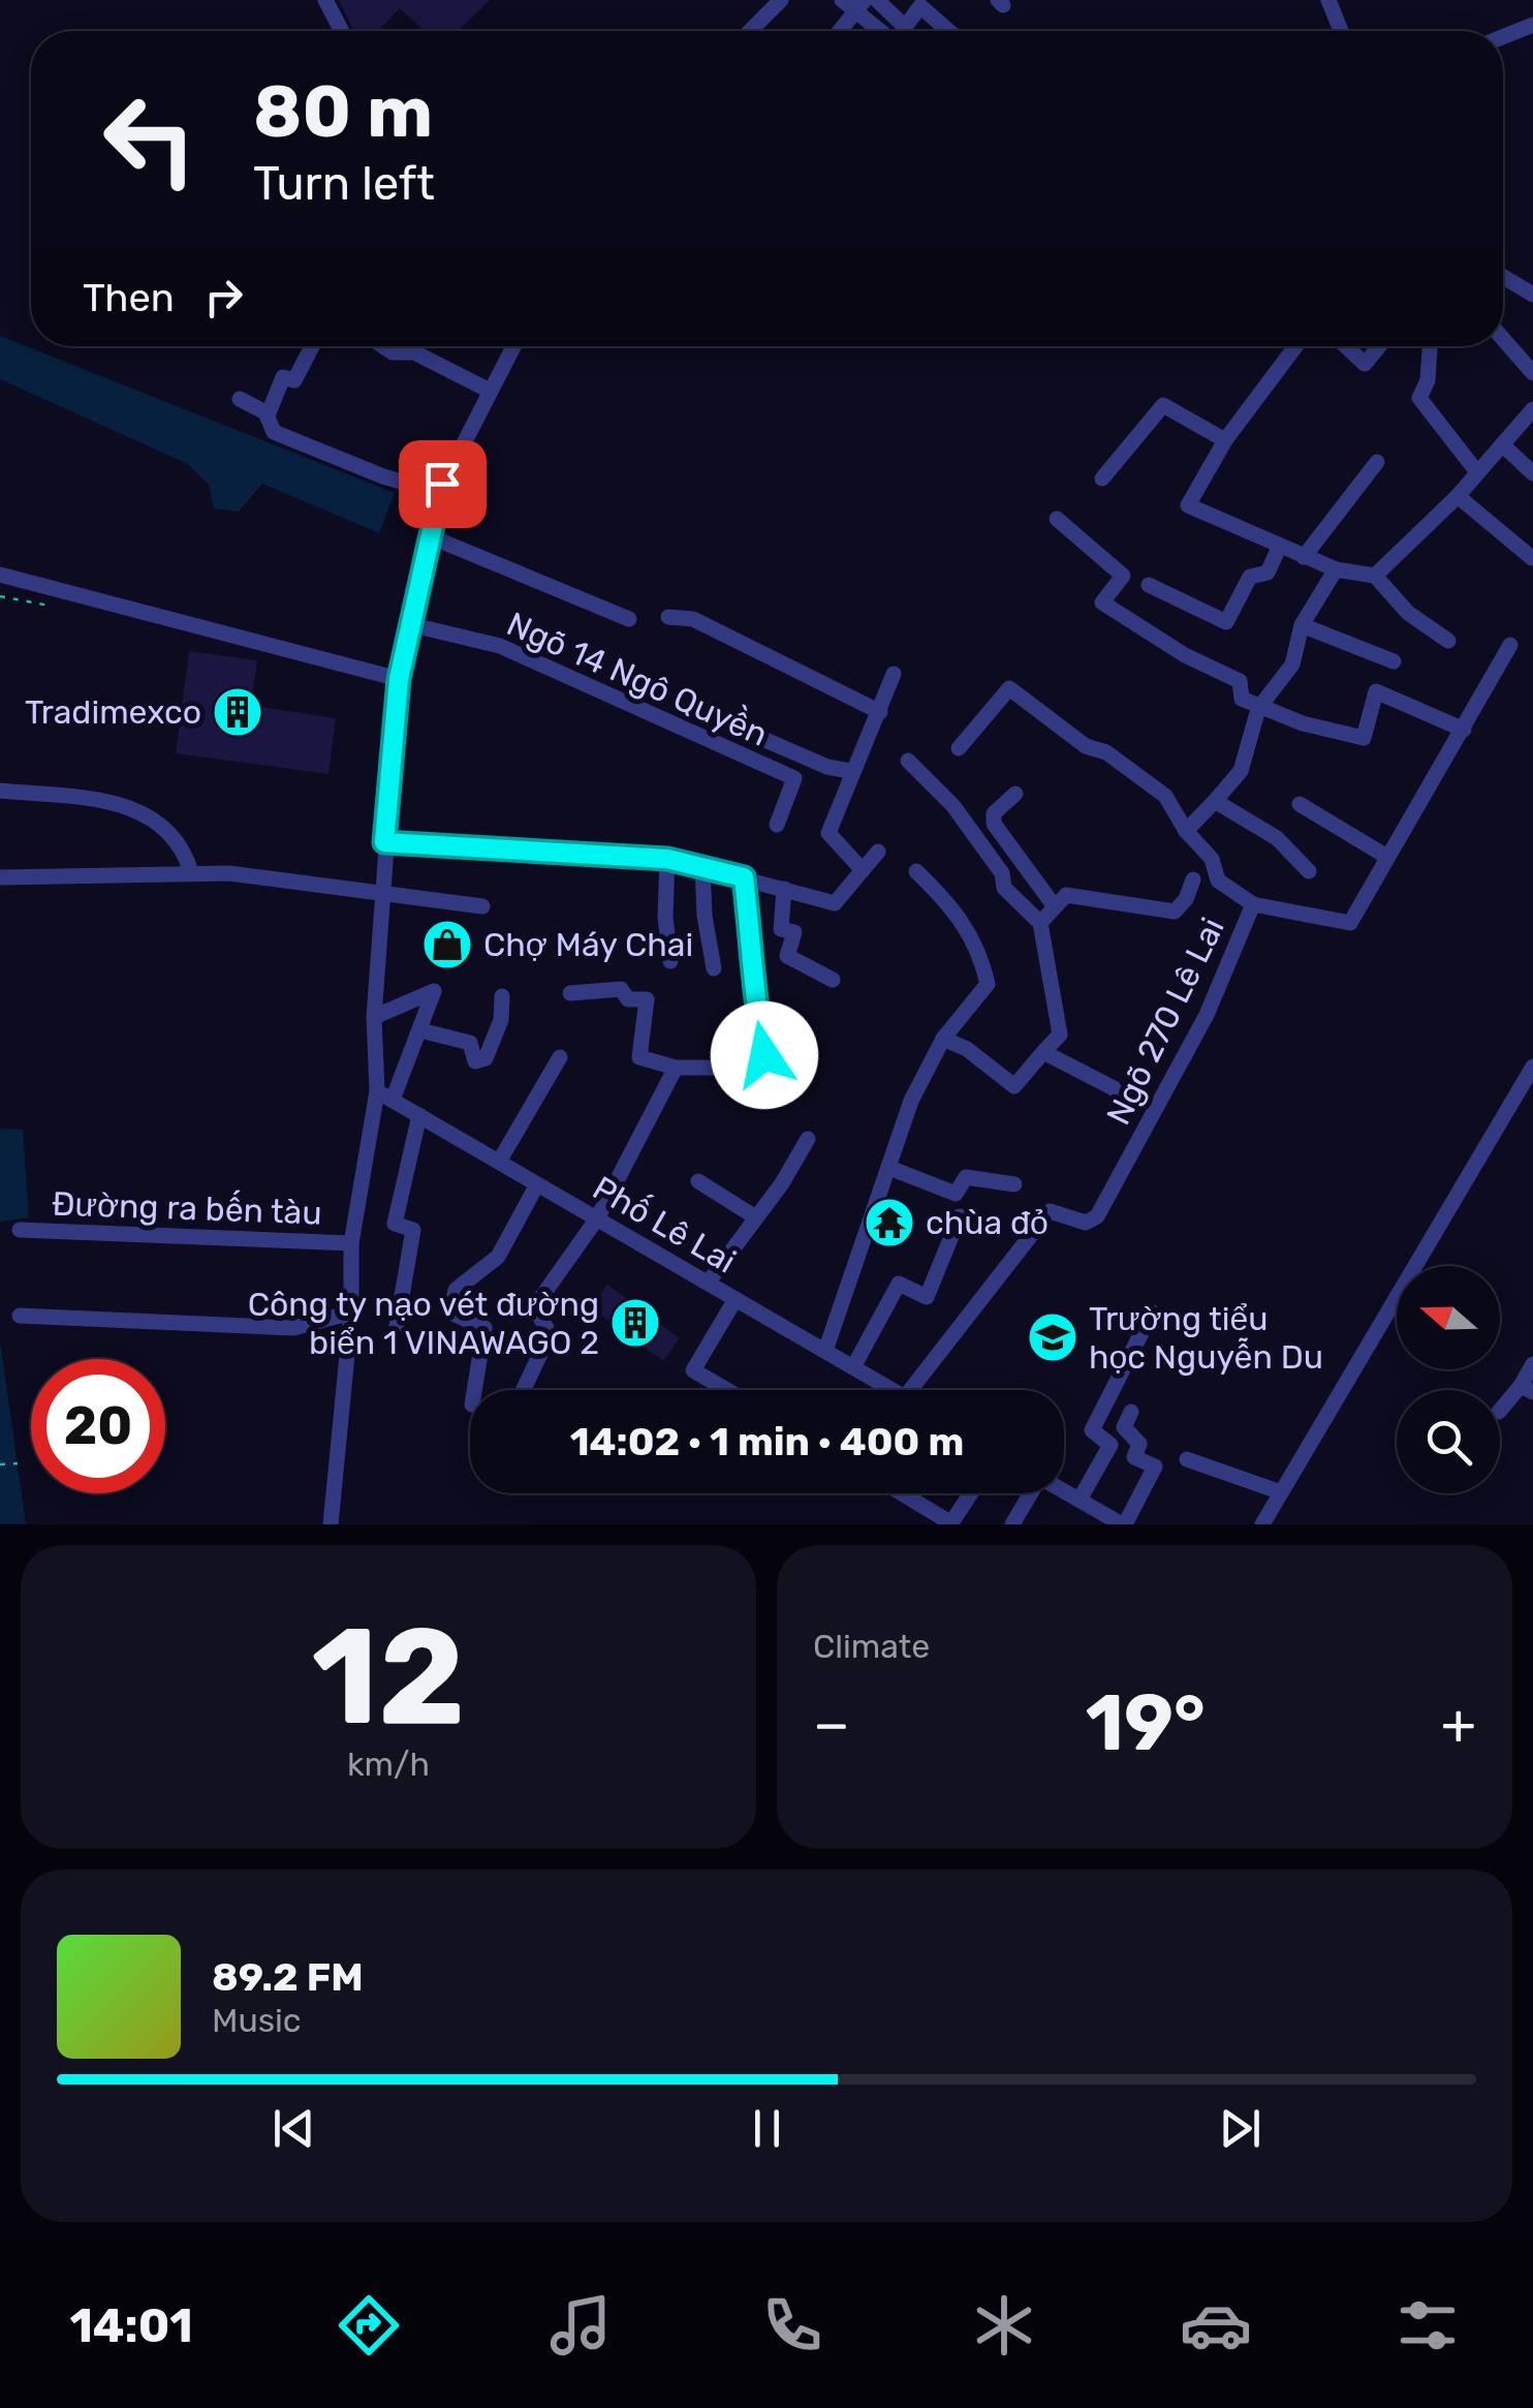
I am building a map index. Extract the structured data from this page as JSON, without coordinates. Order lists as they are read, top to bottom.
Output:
{
  "streets": {
    "street": [
      "Ngõ 14 Ngô Quyền",
      "Ngõ 270 Lê Lai",
      "Đường ra bến tàu",
      "Phố Lê Lai"
    ]
  },
  "places": {
    "building": ["Tradimexco", "Công ty nạo vét đường biển 1 VINAWAGO 2"],
    "shop": ["Chợ Máy Chai"],
    "temple": ["chùa đỏ"],
    "school or university": ["Trường tiểu học Nguyễn Du"]
  },
  "north": "left",
  "page": {
    "turn": ["80 m", "Turn left"],
    "then": "Then",
    "limit": "20",
    "trip": "14:02 · 1 min · 400 m",
    "tile": [
      ["12", "km/h"],
      "Climate"
    ],
    "heat": ["−", "19°", "+"],
    "song": ["89.2 FM", "Music"],
    "tabs": "14:01"
  }
}
